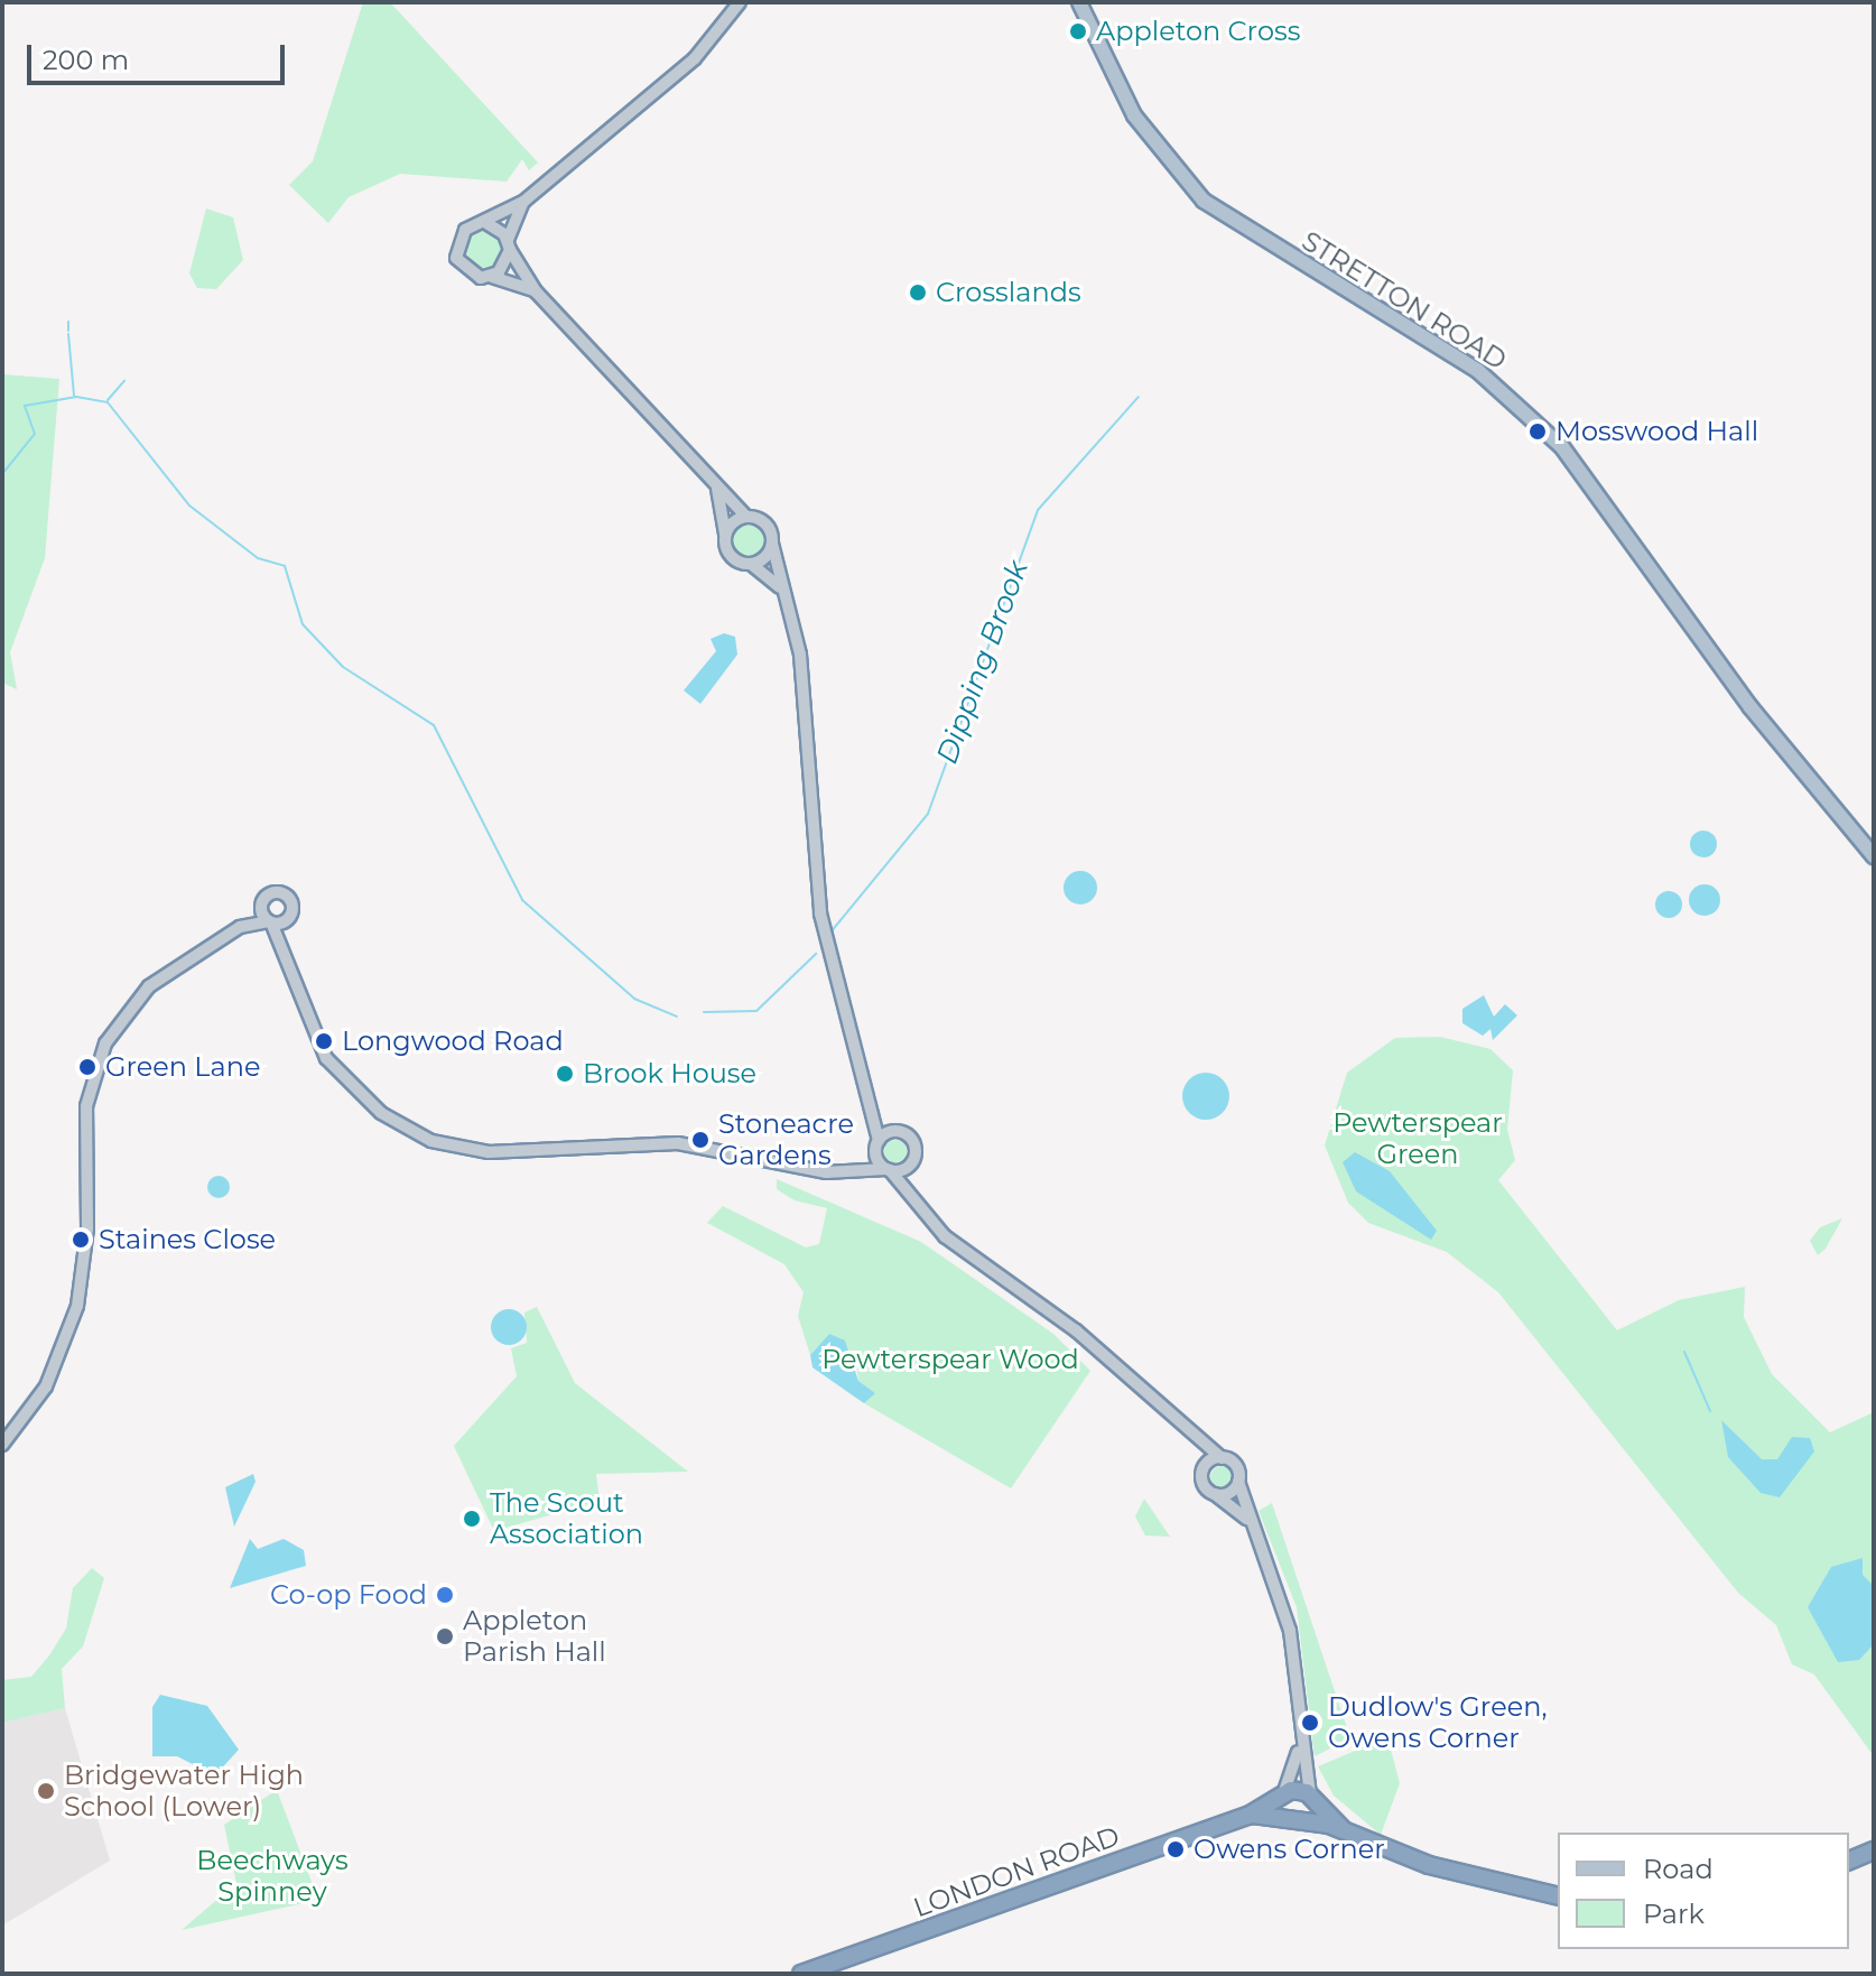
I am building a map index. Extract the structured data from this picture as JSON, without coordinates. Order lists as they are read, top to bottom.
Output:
{
  "streets": {
    "highway": ["LONDON ROAD"],
    "main road": ["STRETTON ROAD"]
  },
  "water": ["Dipping Brook"],
  "parks": ["Pewterspear Green", "Pewterspear Wood", "Beechways Spinney"],
  "places": [
    "Appleton Cross",
    "Crosslands",
    "Mosswood Hall",
    "Longwood Road",
    "Green Lane",
    "Brook House",
    "Stoneacre Gardens",
    "Staines Close",
    "The Scout Association",
    "Co-op Food",
    "Appleton Parish Hall",
    "Dudlow's Green, Owens Corner",
    "Bridgewater High School (Lower)",
    "Owens Corner"
  ],
  "legend": ["Road", "Park"],
  "scale_bar": "200 m"
}
